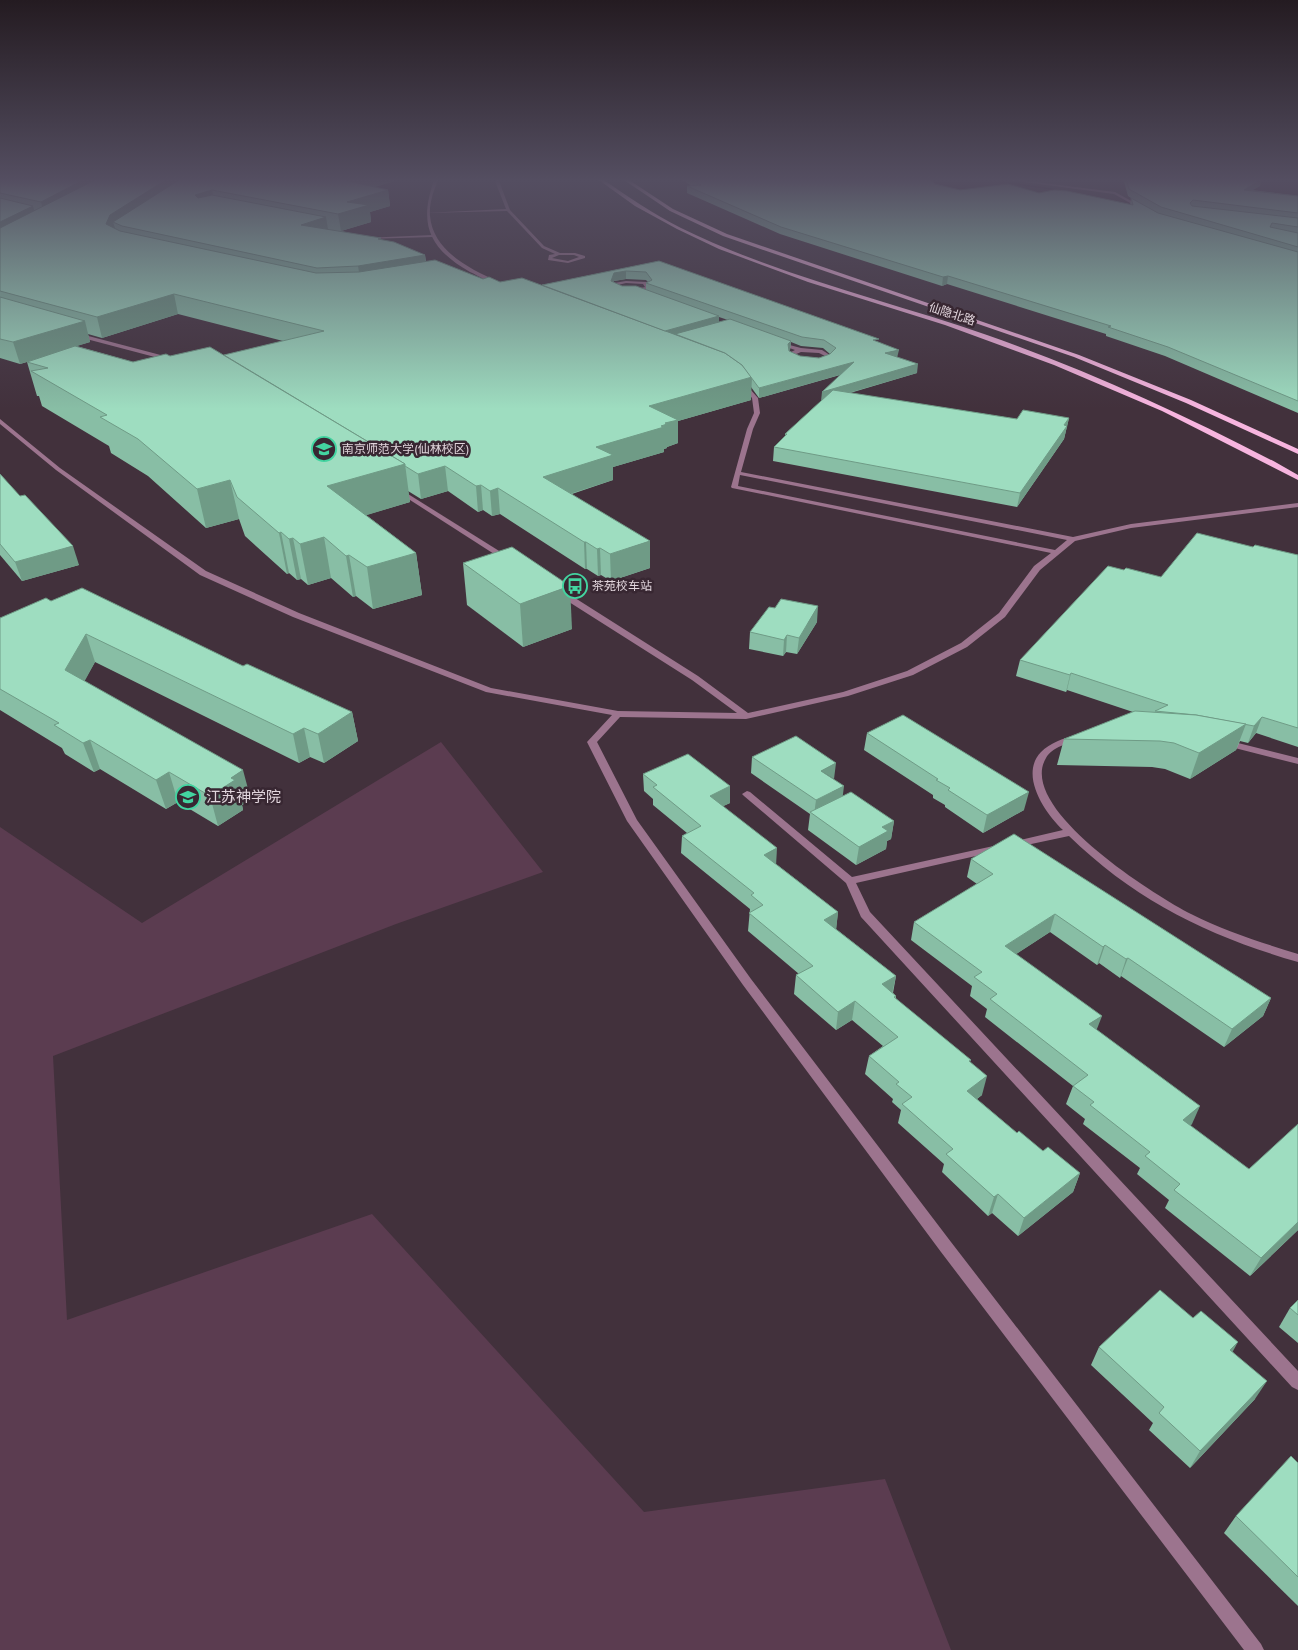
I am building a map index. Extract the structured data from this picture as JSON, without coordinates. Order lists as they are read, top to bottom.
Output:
{
  "streets": {
    "main road": ["仙隐北路"]
  },
  "places": {
    "school or university": ["南京师范大学(仙林校区)", "江苏神学院"],
    "bus stop": ["茶苑校车站"]
  }
}
